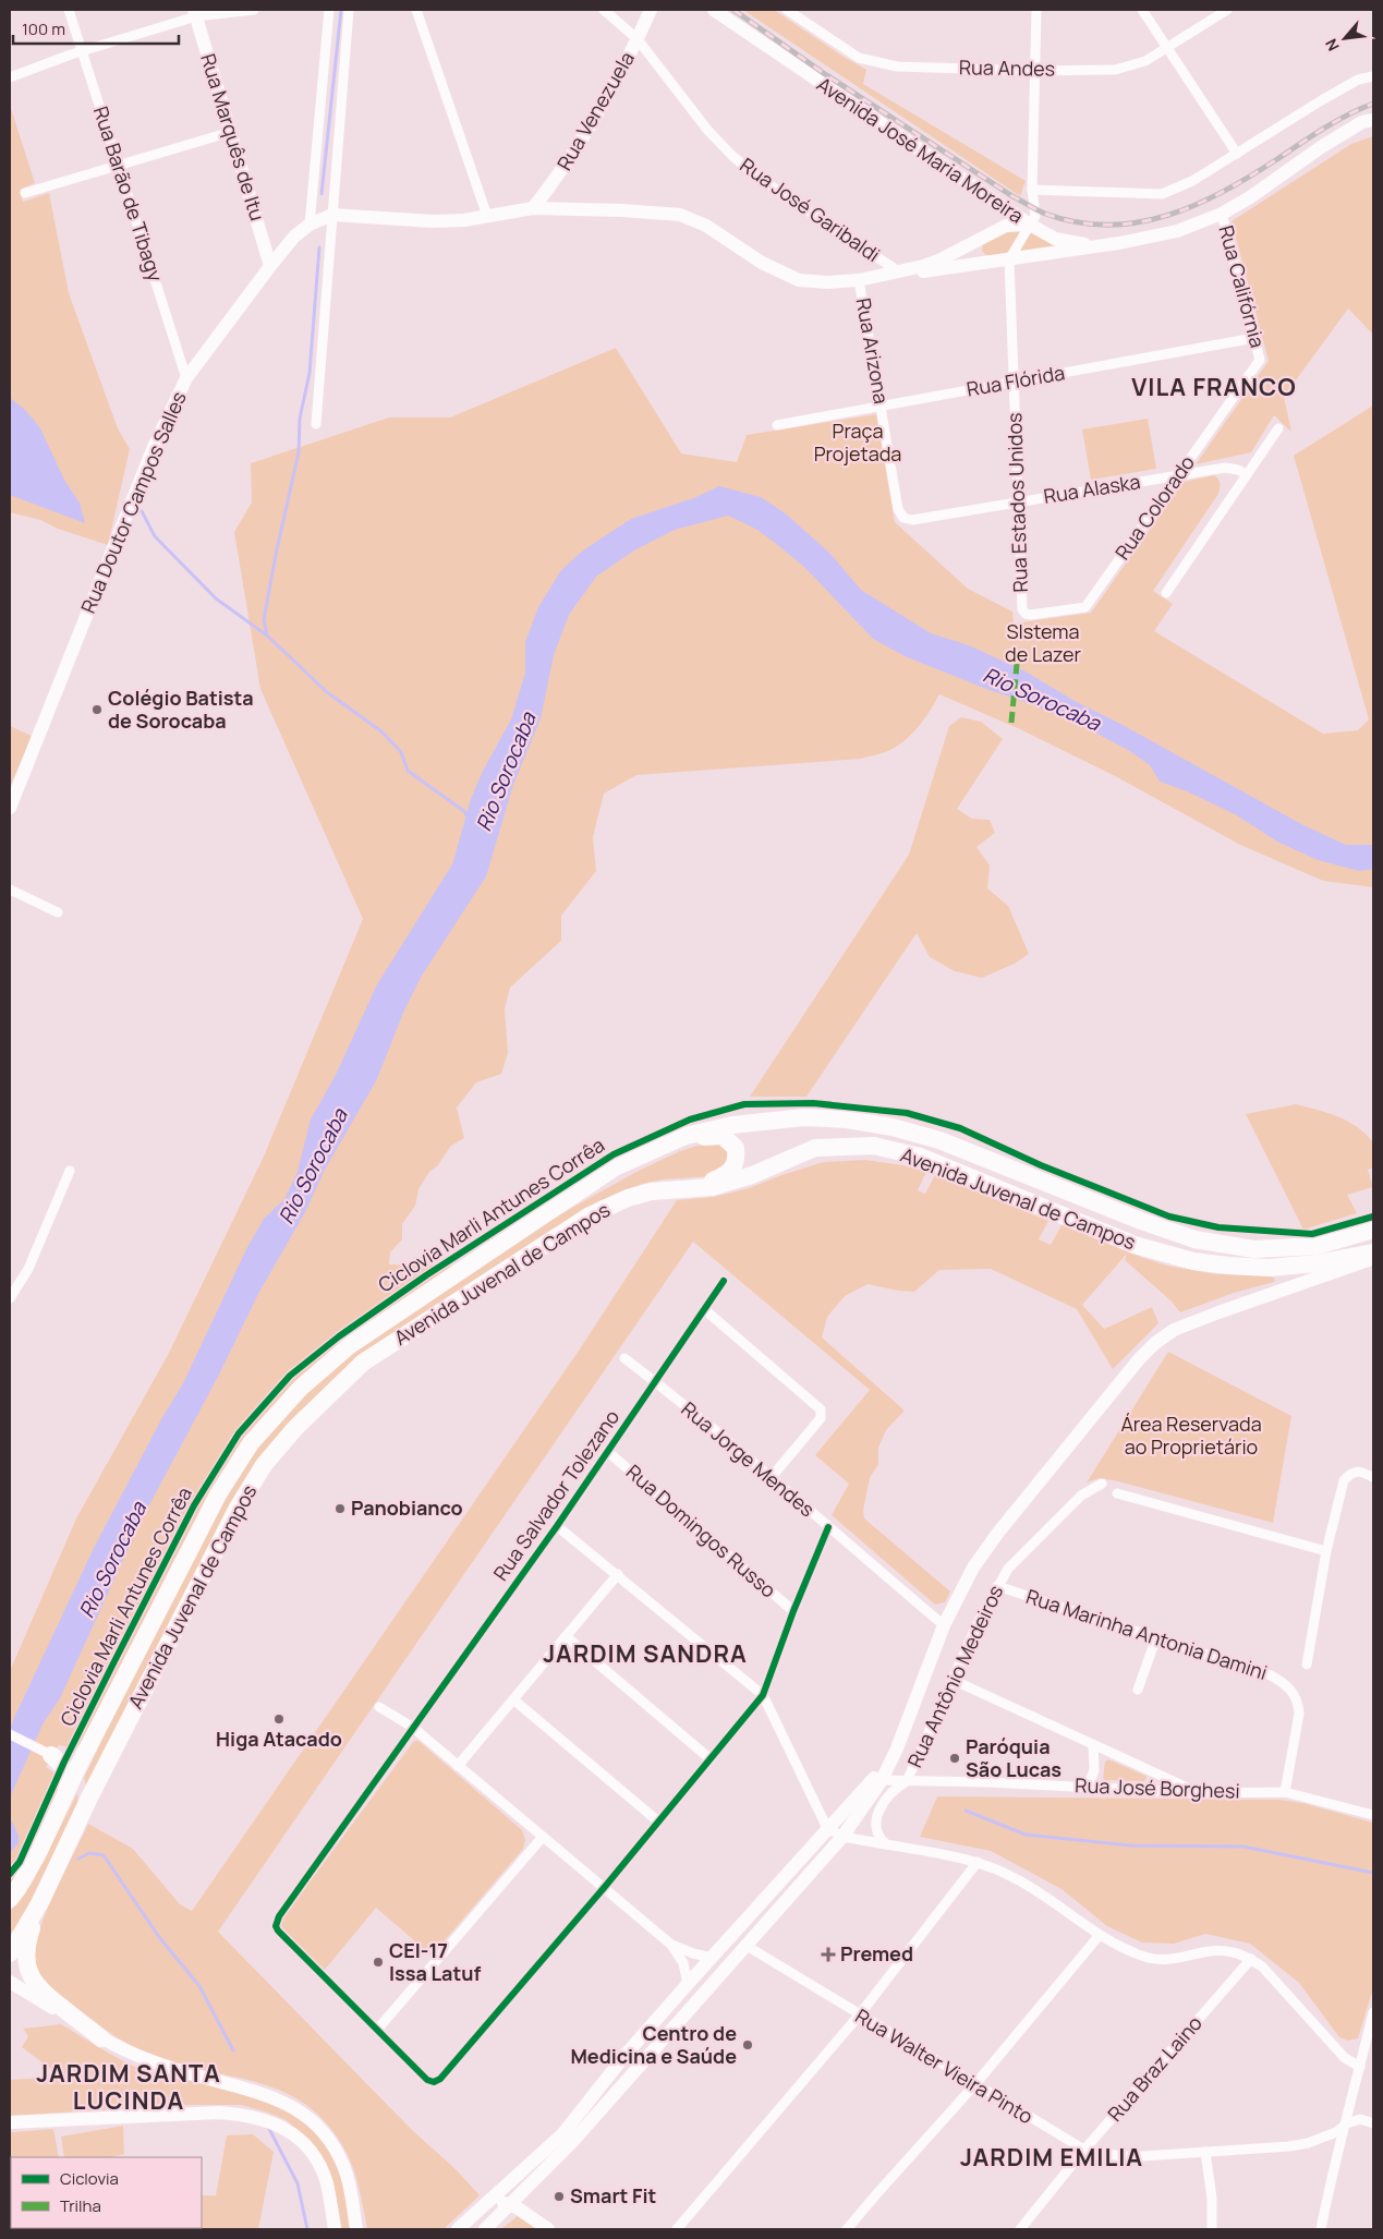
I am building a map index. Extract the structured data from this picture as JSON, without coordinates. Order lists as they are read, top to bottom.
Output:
{
  "streets": {
    "highway": ["Avenida Juvenal de Campos"],
    "main road": [
      "Rua Venezuela",
      "Rua Marquês de Itu",
      "Avenida José Maria Moreira",
      "Rua Doutor Campos Salles"
    ],
    "street": [
      "Rua Andes",
      "Rua Barão de Tibagy",
      "Rua José Garibaldi",
      "Rua Califórnia",
      "Rua Arizona",
      "Rua Flórida",
      "Rua Alaska",
      "Rua Estados Unidos",
      "Rua Colorado",
      "Rua Jorge Mendes",
      "Rua Salvador Tolezano",
      "Rua Domingos Russo",
      "Rua Marinha Antonia Damini",
      "Rua Antônio Medeiros",
      "Rua José Borghesi",
      "Rua Walter Vieira Pinto",
      "Rua Braz Laino"
    ],
    "cycle path": ["Ciclovia Marli Antunes Corrêa"]
  },
  "crossings": [
    ["Rua Venezuela", "Rua José Garibaldi"],
    ["Rua Venezuela", "Rua Doutor Campos Salles"],
    ["Rua Marquês de Itu", "Rua Doutor Campos Salles"],
    ["Rua Barão de Tibagy", "Rua Doutor Campos Salles"],
    ["Rua José Garibaldi", "Rua Doutor Campos Salles"],
    ["Rua Califórnia", "Rua Flórida"],
    ["Rua Califórnia", "Rua Colorado"],
    ["Rua Arizona", "Rua Flórida"],
    ["Rua Arizona", "Rua Alaska"],
    ["Rua Arizona", "Rua Doutor Campos Salles"],
    ["Rua Flórida", "Rua Estados Unidos"],
    ["Rua Alaska", "Rua Estados Unidos"],
    ["Rua Alaska", "Rua Colorado"],
    ["Rua Estados Unidos", "Rua Colorado"],
    ["Rua Jorge Mendes", "Rua Salvador Tolezano"],
    ["Rua Salvador Tolezano", "Rua Domingos Russo"],
    ["Rua Marinha Antonia Damini", "Rua Antônio Medeiros"],
    ["Rua Marinha Antonia Damini", "Rua José Borghesi"],
    ["Rua Antônio Medeiros", "Rua José Borghesi"],
    ["Rua Walter Vieira Pinto", "Rua Braz Laino"]
  ],
  "districts": [
    "VILA FRANCO",
    "JARDIM SANDRA",
    "JARDIM SANTA LUCINDA",
    "JARDIM EMILIA"
  ],
  "water": ["Rio Sorocaba"],
  "parks": ["Praça Projetada", "SIstema de Lazer", "Área Reservada ao Proprietário"],
  "places": {
    "other": [
      "Colégio Batista de Sorocaba",
      "Panobianco",
      "Higa Atacado",
      "Paróquia São Lucas",
      "CEI-17 Issa Latuf",
      "Centro de Medicina e Saúde",
      "Smart Fit"
    ],
    "health": ["Premed"]
  },
  "legend": ["Ciclovia", "Trilha"],
  "scale_bar": "100 m",
  "north": "bottom left"
}
